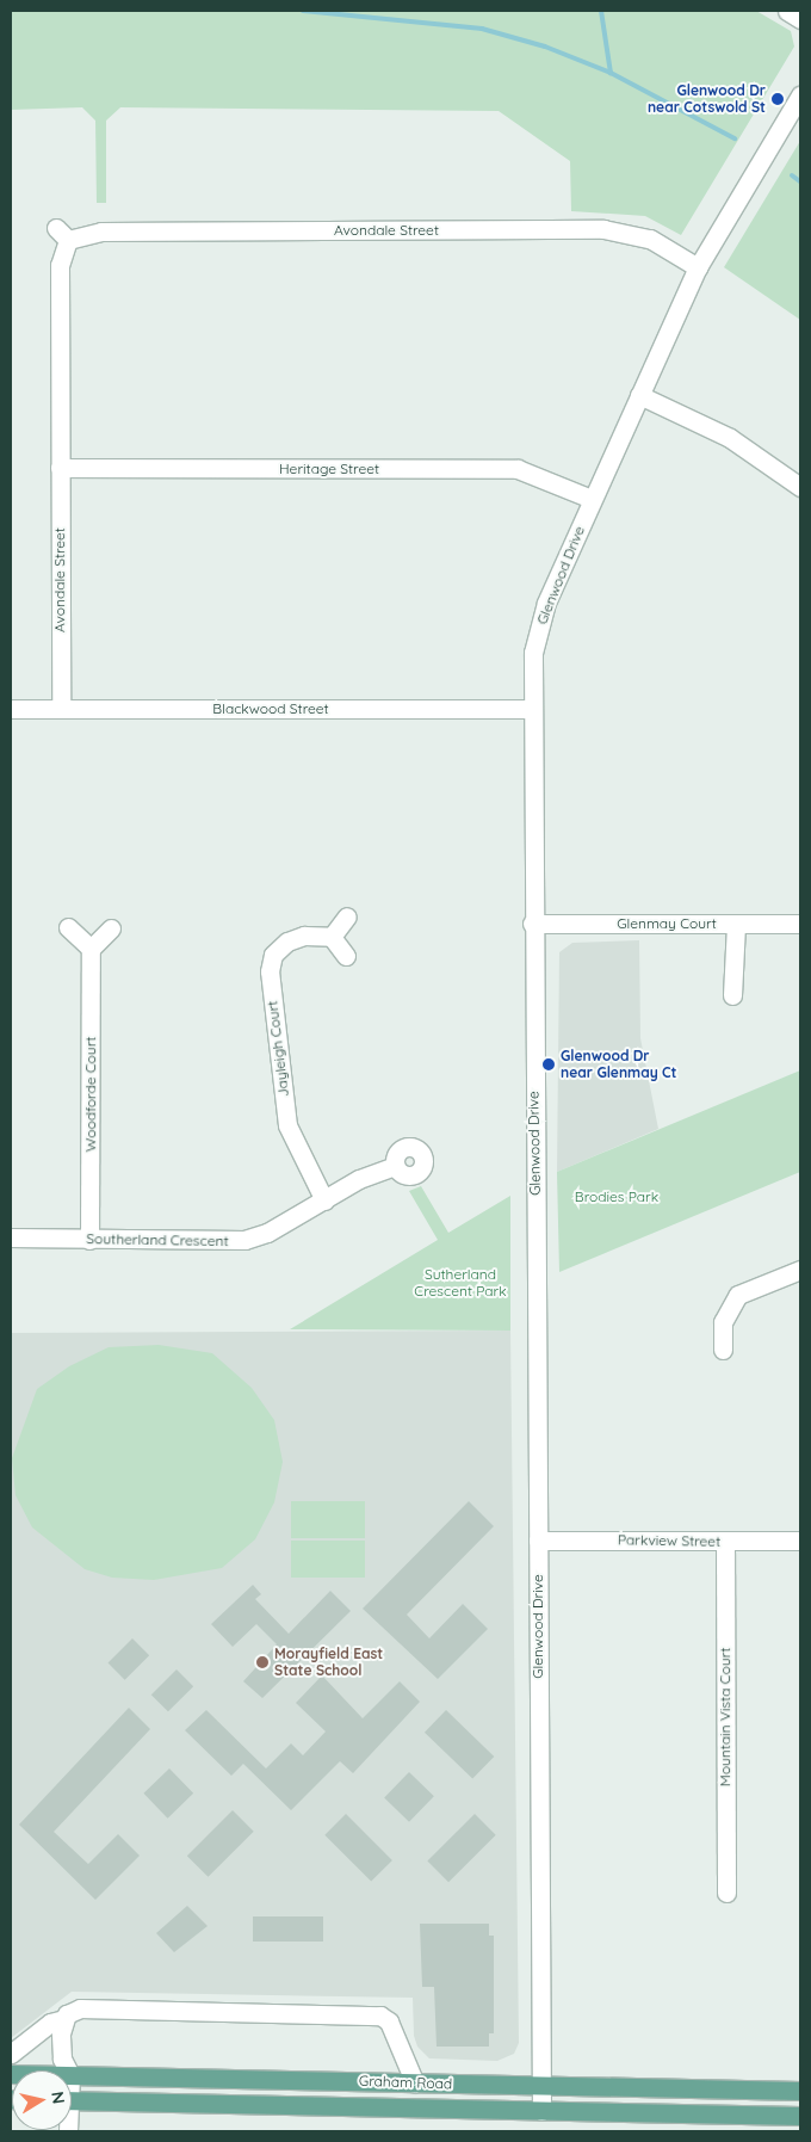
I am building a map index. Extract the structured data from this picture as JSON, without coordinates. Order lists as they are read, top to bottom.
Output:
{
  "streets": {
    "main road": ["Graham Road"],
    "street": [
      "Avondale Street",
      "Heritage Street",
      "Glenwood Drive",
      "Blackwood Street",
      "Glenmay Court",
      "Jayleigh Court",
      "Woodforde Court",
      "Southerland Crescent",
      "Parkview Street",
      "Mountain Vista Court"
    ]
  },
  "crossings": [
    ["Avondale Street", "Heritage Street"],
    ["Avondale Street", "Glenwood Drive"],
    ["Avondale Street", "Blackwood Street"],
    ["Heritage Street", "Glenwood Drive"],
    ["Glenwood Drive", "Blackwood Street"],
    ["Glenwood Drive", "Glenmay Court"],
    ["Glenwood Drive", "Parkview Street"],
    ["Glenwood Drive", "Graham Road"],
    ["Jayleigh Court", "Southerland Crescent"],
    ["Woodforde Court", "Southerland Crescent"],
    ["Parkview Street", "Mountain Vista Court"]
  ],
  "parks": ["Brodies Park", "Sutherland Crescent Park"],
  "places": ["Glenwood Dr near Cotswold St", "Glenwood Dr near Glenmay Ct", "Morayfield East State School"],
  "north": "right"
}
